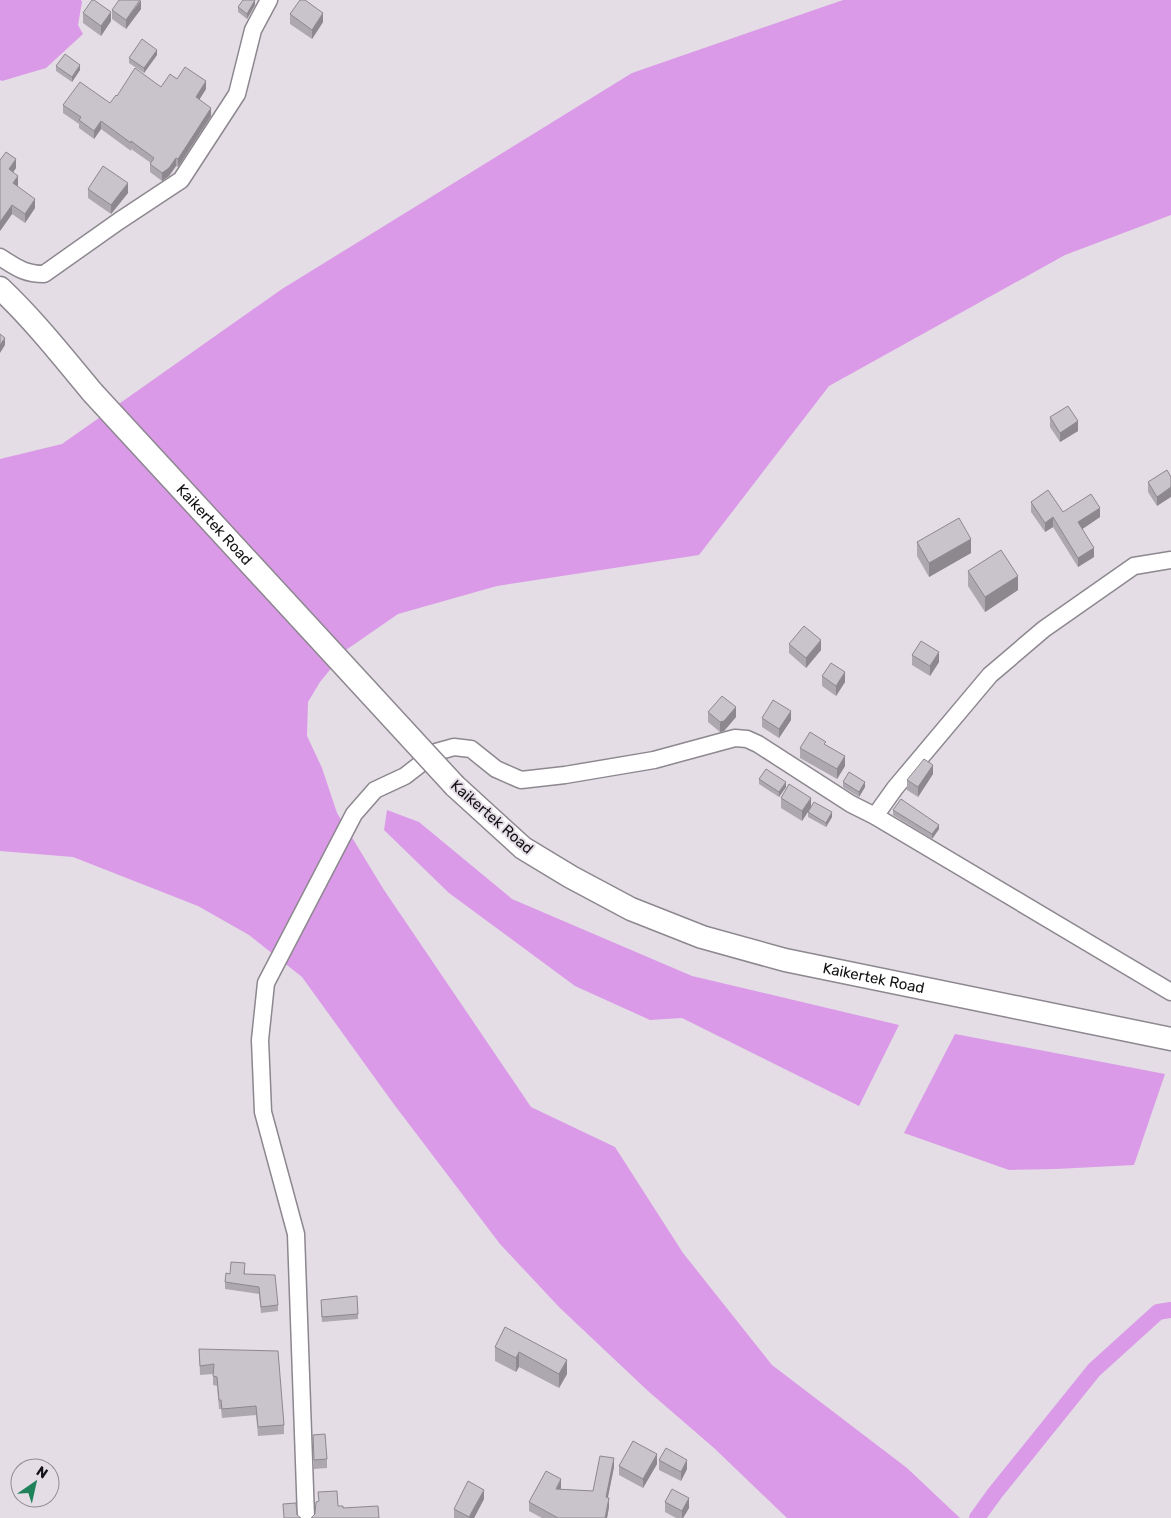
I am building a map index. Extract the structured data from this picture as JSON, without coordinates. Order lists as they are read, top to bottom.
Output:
{
  "streets": {
    "main road": ["Kaikertek Road"]
  },
  "north": "top right"
}
